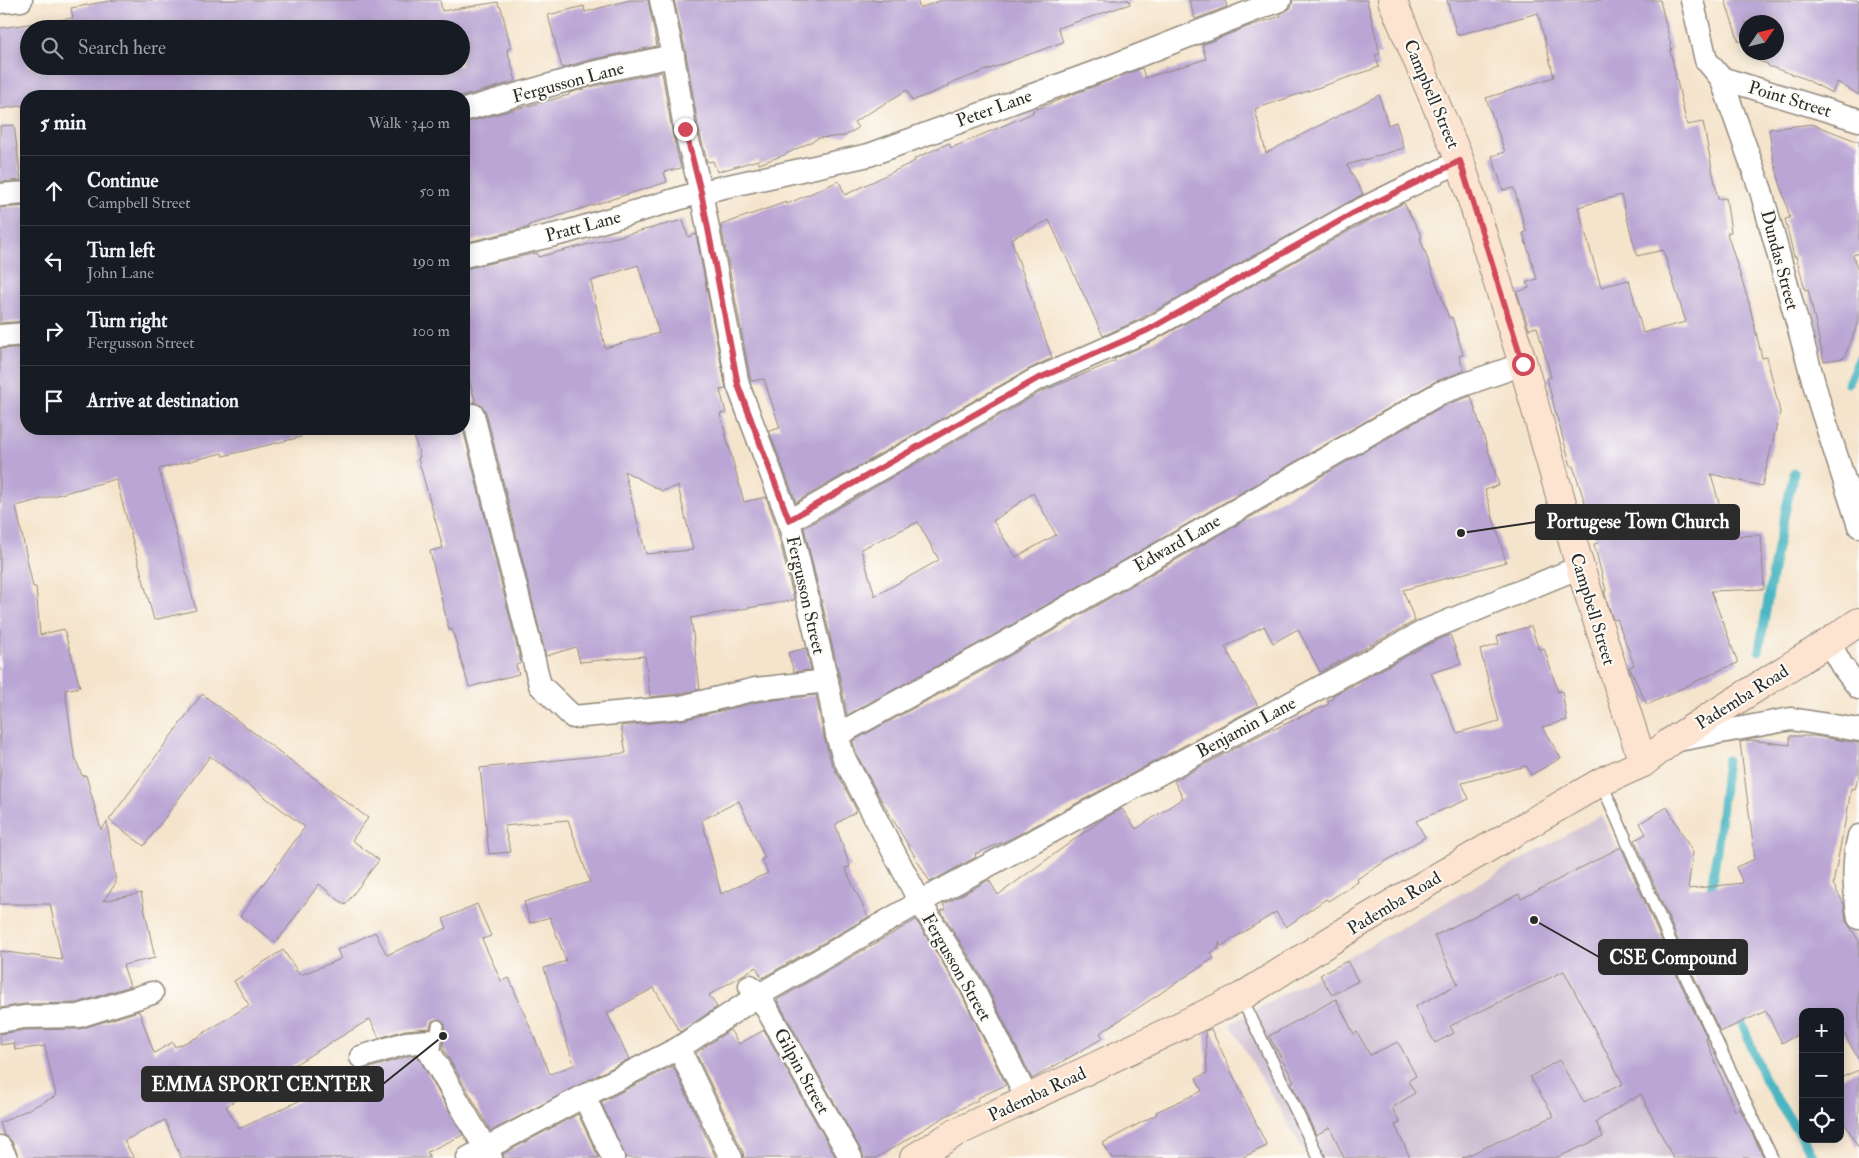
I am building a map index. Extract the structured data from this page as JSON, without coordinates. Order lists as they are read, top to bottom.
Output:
{
  "streets": {
    "main road": ["Campbell Street", "Pademba Road"],
    "street": [
      "Fergusson Lane",
      "Point Street",
      "Peter Lane",
      "Pratt Lane",
      "Dundas Street",
      "Edward Lane",
      "Fergusson Street",
      "Benjamin Lane",
      "Gilpin Street"
    ]
  },
  "crossings": [
    ["Fergusson Lane", "Fergusson Street"],
    ["Campbell Street", "Edward Lane"],
    ["Campbell Street", "Pademba Road"],
    ["Campbell Street", "Benjamin Lane"],
    ["Point Street", "Dundas Street"],
    ["Peter Lane", "Pratt Lane"],
    ["Peter Lane", "Fergusson Street"],
    ["Pratt Lane", "Fergusson Street"],
    ["Edward Lane", "Fergusson Street"],
    ["Fergusson Street", "Pademba Road"],
    ["Fergusson Street", "Benjamin Lane"],
    ["Benjamin Lane", "Gilpin Street"]
  ],
  "places": ["Portugese Town Church", "CSE Compound", "EMMA SPORT CENTER"],
  "north": "top right",
  "page": {
    "search": "Search here",
    "heading": ["5 min", "Walk · 340 m"],
    "list": [
      ["Continue", "Campbell Street", "50 m"],
      ["Turn left", "John Lane", "190 m"],
      ["Turn right", "Fergusson Street", "100 m"],
      "Arrive at destination"
    ],
    "map_buttons": ["+", "−"]
  }
}
